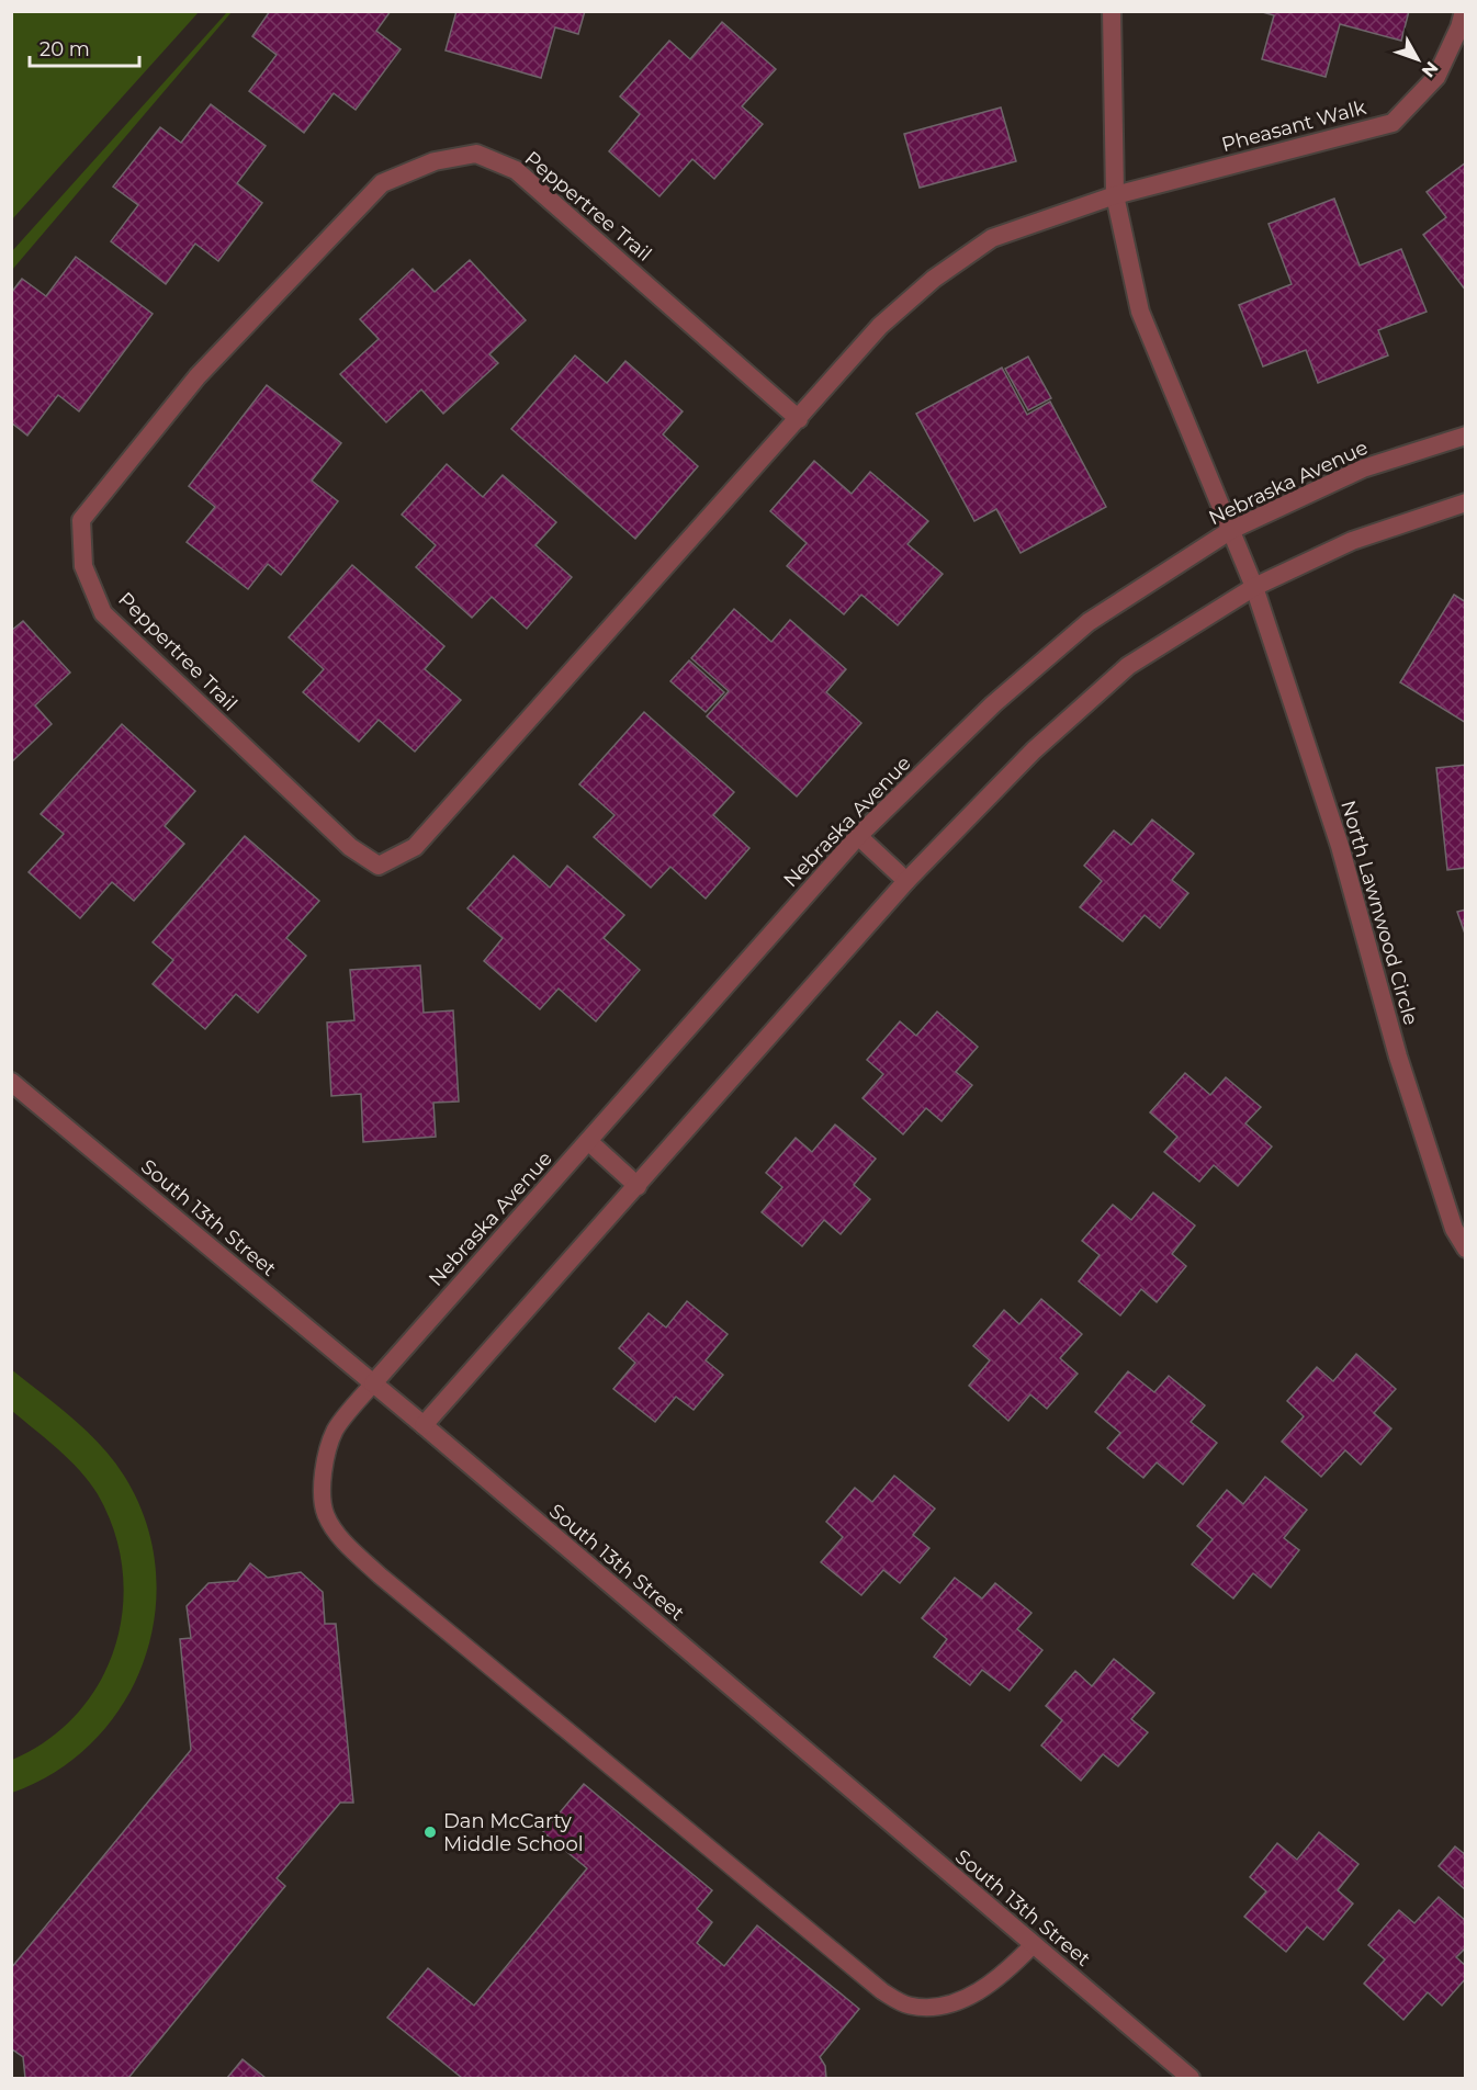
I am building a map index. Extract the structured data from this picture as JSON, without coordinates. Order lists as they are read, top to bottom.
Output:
{
  "streets": {
    "street": [
      "Pheasant Walk",
      "Peppertree Trail",
      "Nebraska Avenue",
      "North Lawnwood Circle",
      "South 13th Street"
    ]
  },
  "crossings": [
    ["Pheasant Walk", "Peppertree Trail"],
    ["Pheasant Walk", "North Lawnwood Circle"],
    ["Peppertree Trail", "North Lawnwood Circle"],
    ["Nebraska Avenue", "North Lawnwood Circle"],
    ["Nebraska Avenue", "South 13th Street"]
  ],
  "places": ["Dan McCarty Middle School"],
  "scale_bar": "20 m",
  "north": "bottom right"
}
